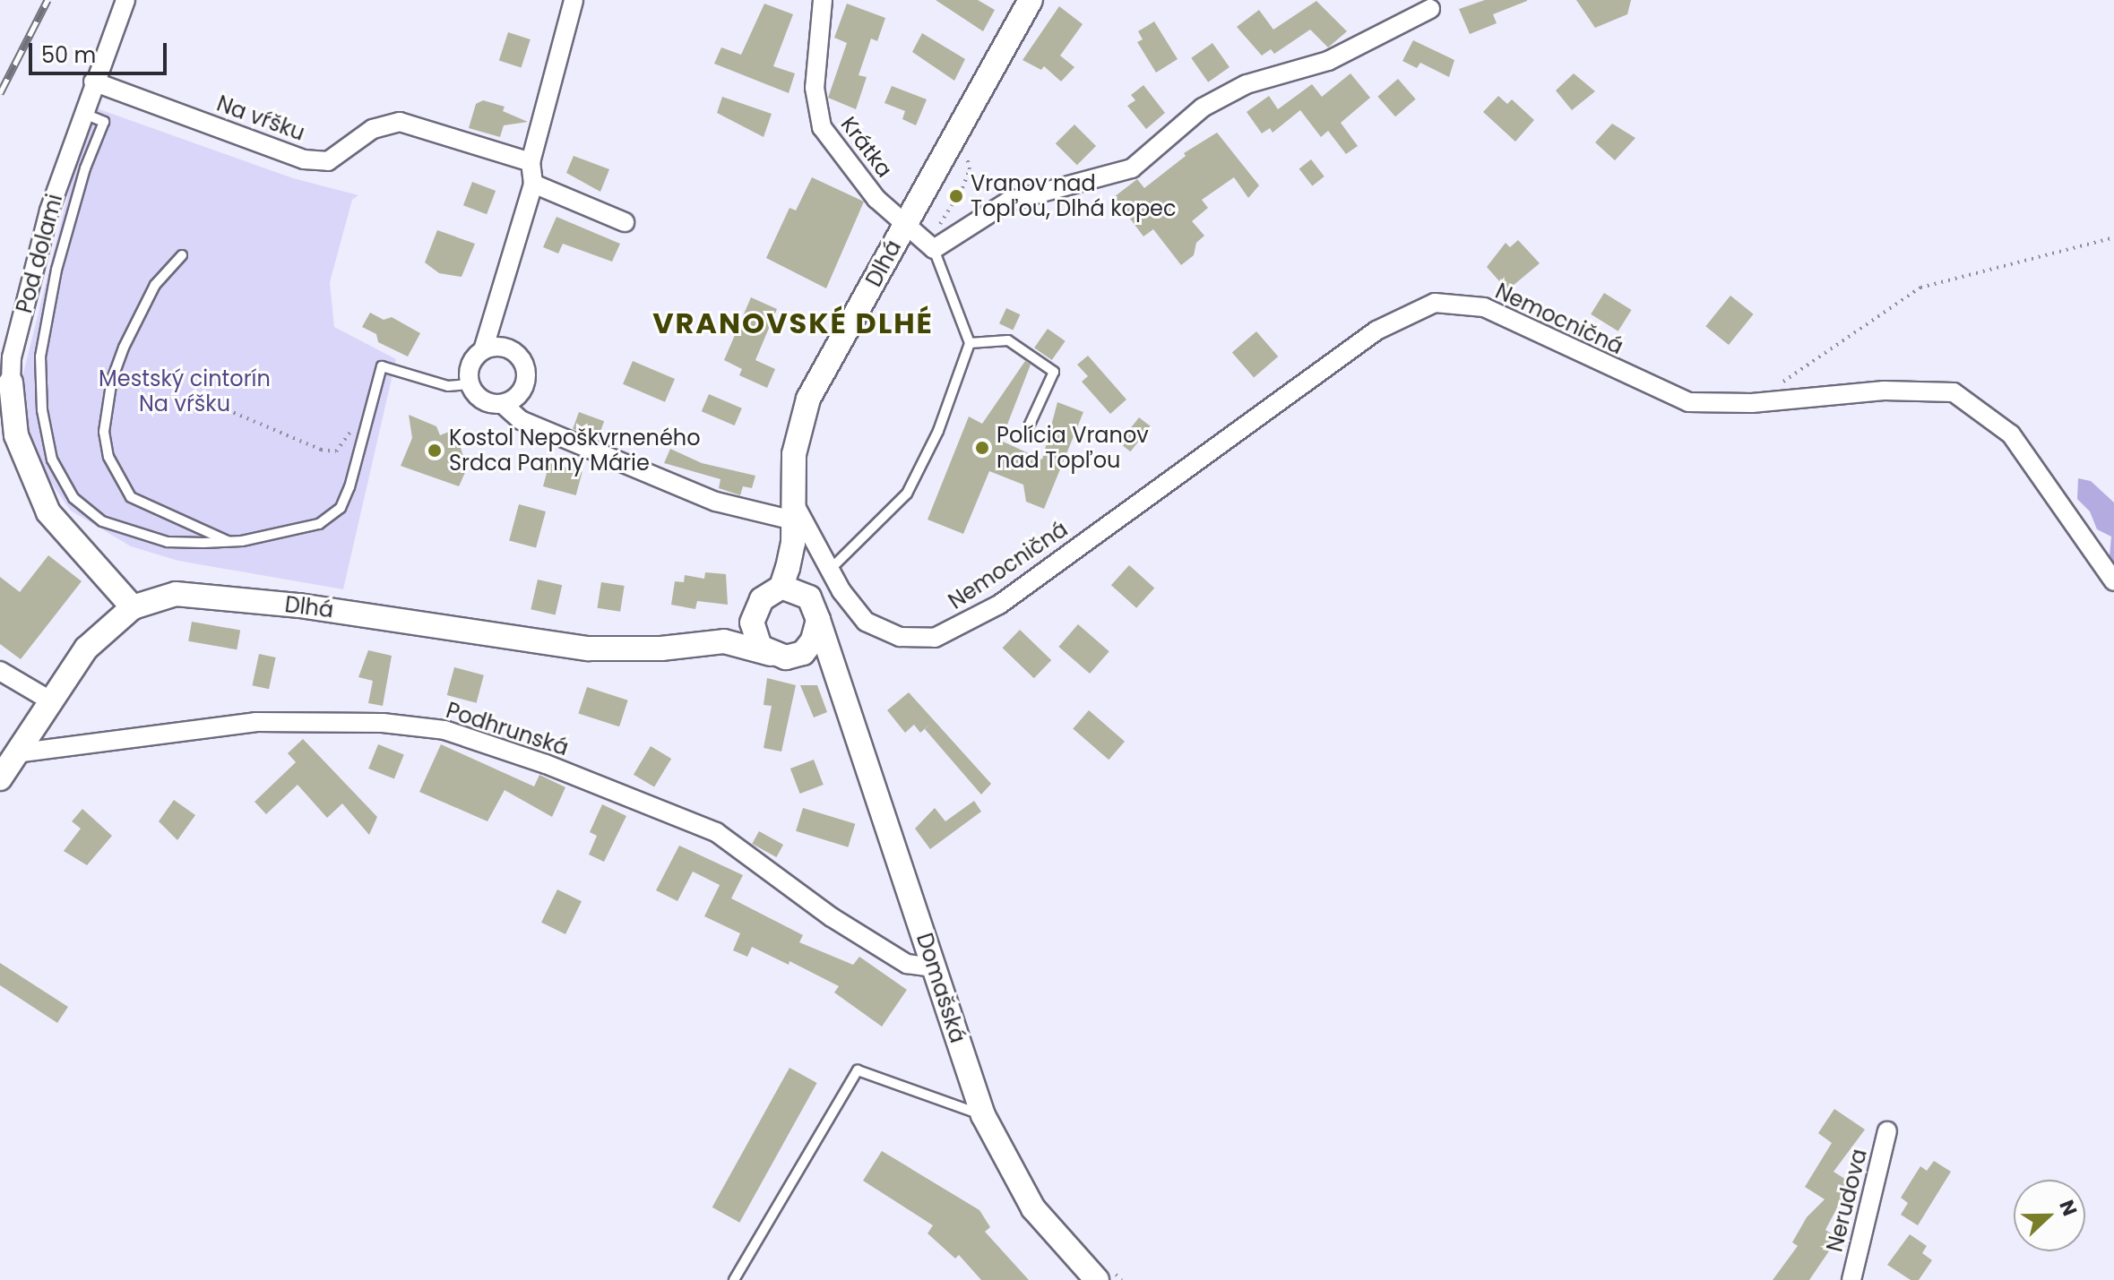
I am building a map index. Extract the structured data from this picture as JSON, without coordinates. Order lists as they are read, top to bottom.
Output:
{
  "streets": {
    "street": [
      "Na vŕšku",
      "Krátka",
      "Pod dolami",
      "Dlhá",
      "Nemocničná",
      "Podhrunská",
      "Domašská",
      "Nerudova"
    ]
  },
  "crossings": [
    ["Na vŕšku", "Pod dolami"],
    ["Krátka", "Dlhá"],
    ["Pod dolami", "Dlhá"],
    ["Dlhá", "Nemocničná"],
    ["Dlhá", "Podhrunská"],
    ["Dlhá", "Domašská"],
    ["Podhrunská", "Domašská"]
  ],
  "districts": ["VRANOVSKÉ DLHÉ"],
  "parks": ["Mestský cintorín Na vŕšku"],
  "places": ["Vranov nad Topľou, Dlhá kopec", "Polícia Vranov nad Topľou", "Kostol Nepoškvrneného Srdca Panny Márie"],
  "scale_bar": "50 m",
  "north": "right"
}
